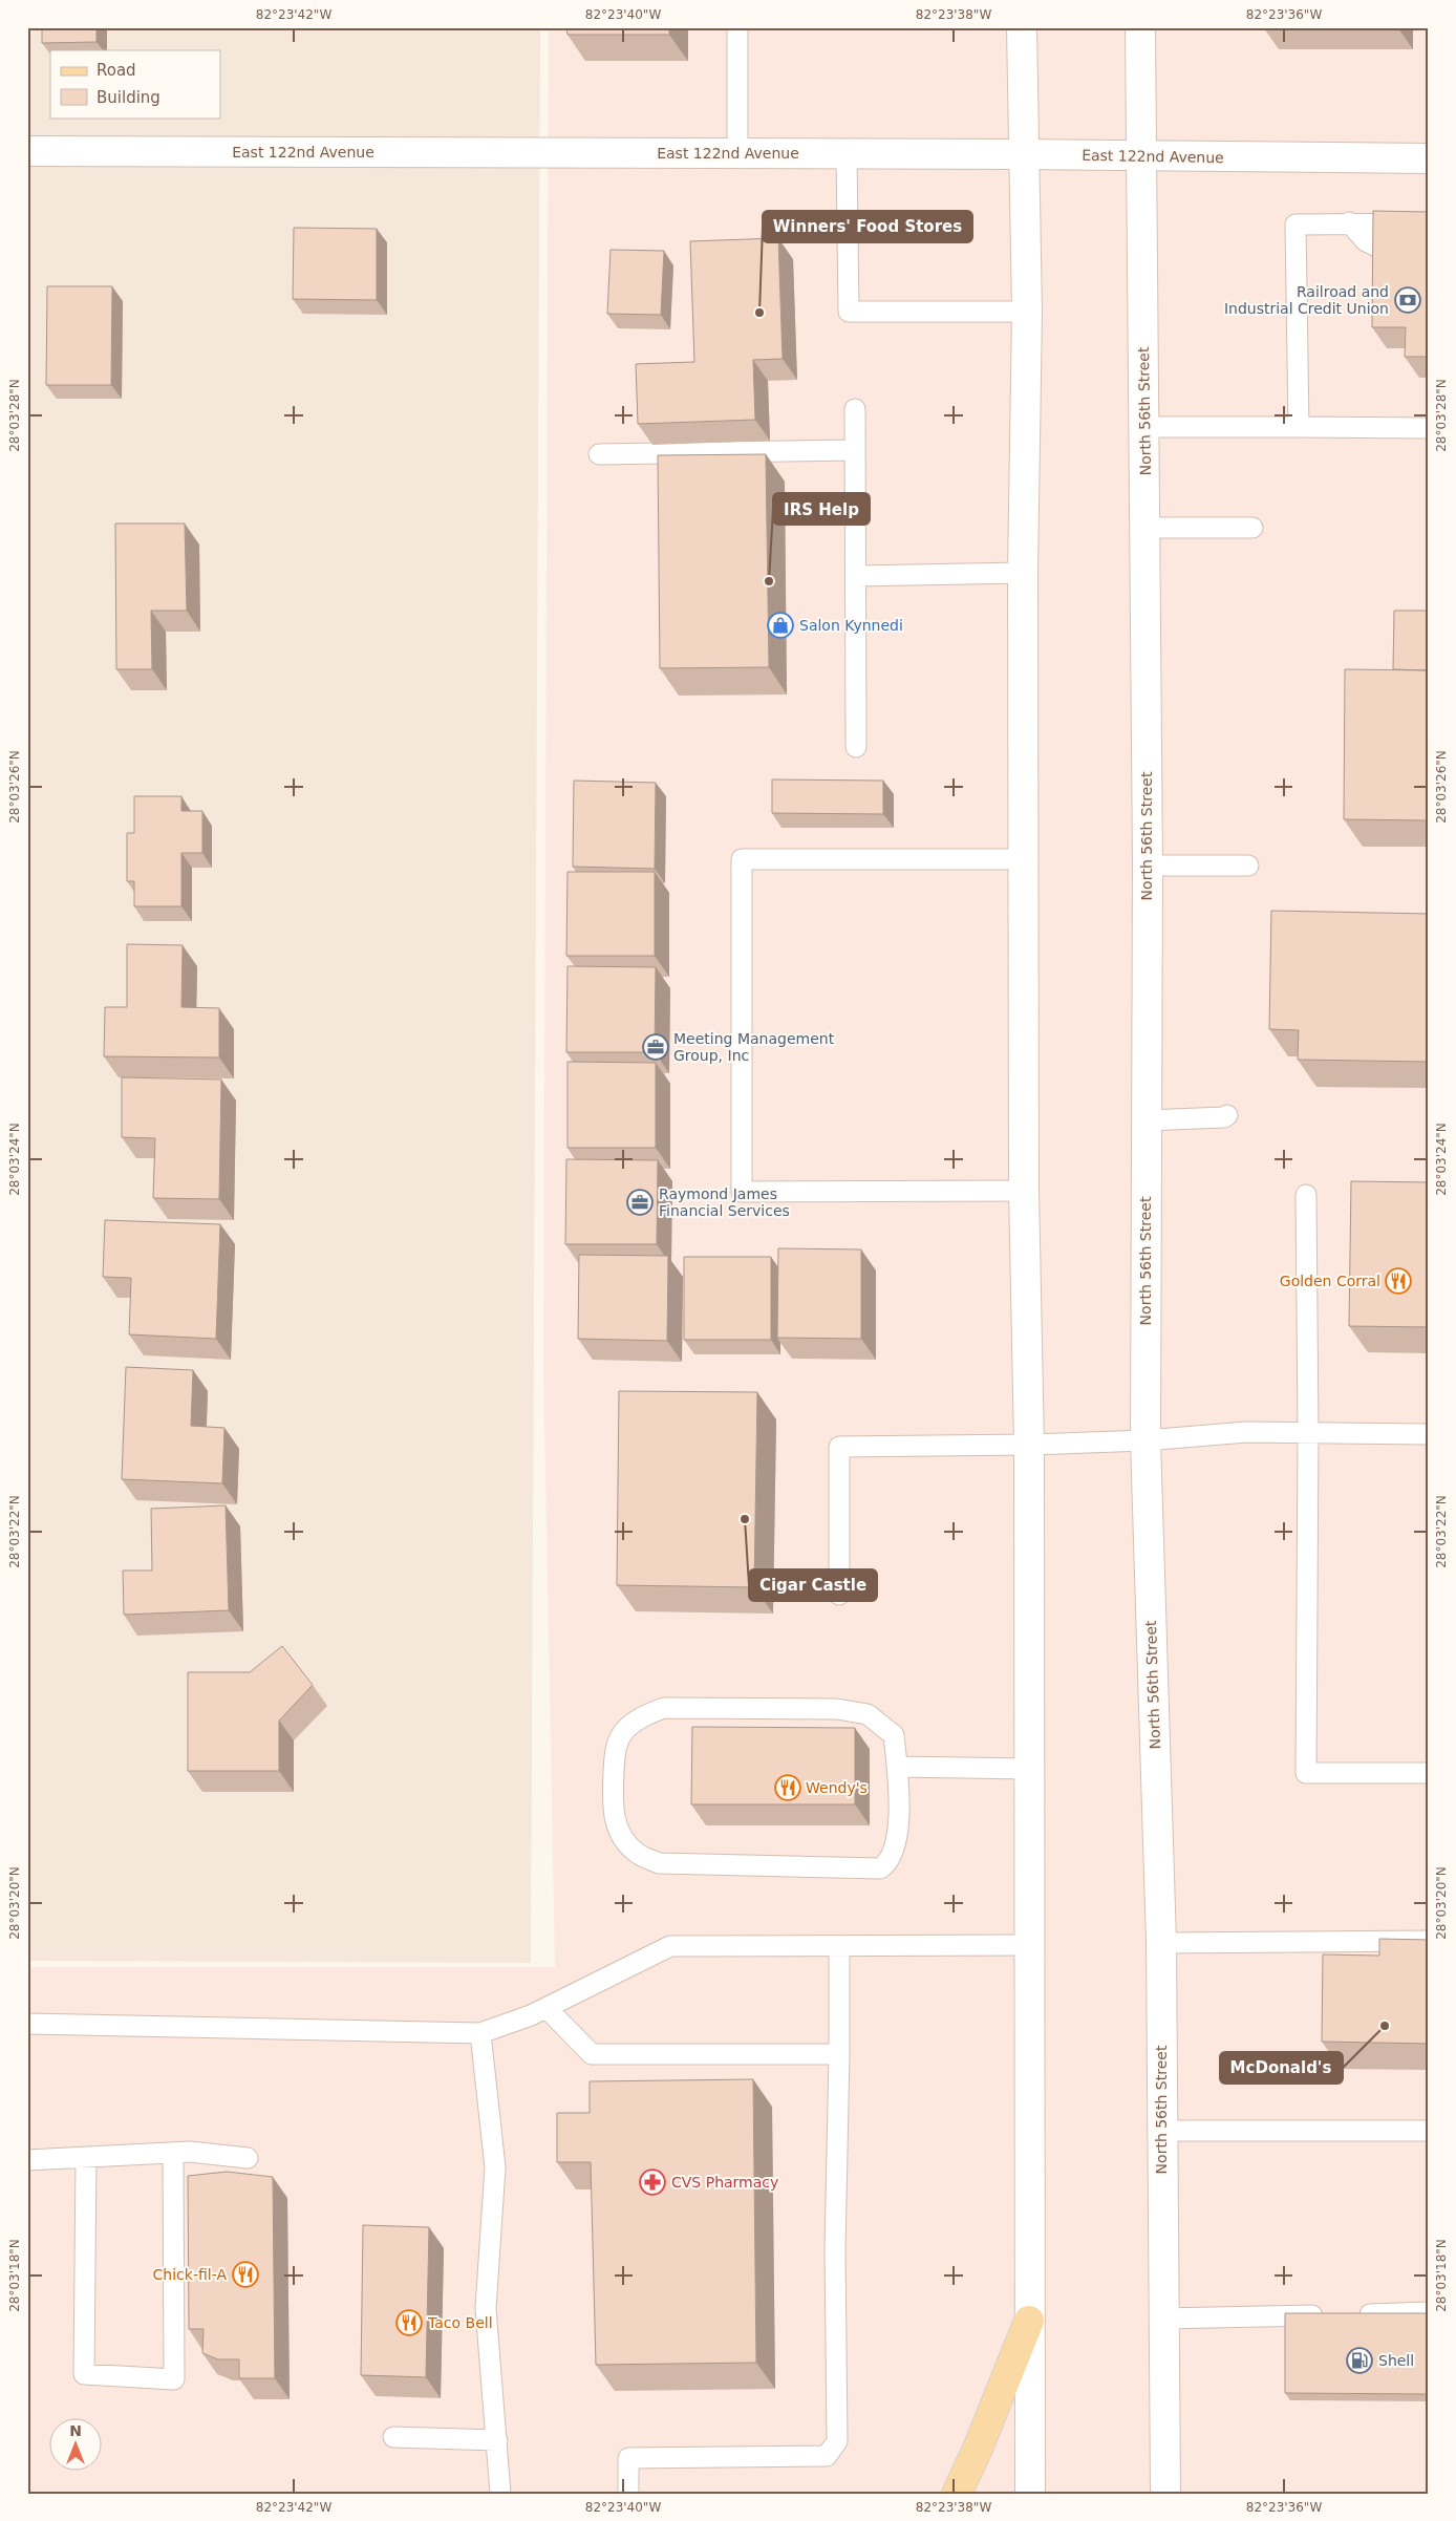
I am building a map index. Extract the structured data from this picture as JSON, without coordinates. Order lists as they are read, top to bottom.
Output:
{
  "streets": {
    "main road": ["East 122nd Avenue", "North 56th Street"]
  },
  "crossings": [
    ["East 122nd Avenue", "North 56th Street"]
  ],
  "places": {
    "bank": ["Railroad and Industrial Credit Union"],
    "other": [
      "Winners' Food Stores",
      "IRS Help",
      "Cigar Castle",
      "McDonald's"
    ],
    "shop": ["Salon Kynnedi"],
    "office": ["Meeting Management Group, Inc", "Raymond James Financial Services"],
    "restaurant": [
      "Golden Corral",
      "Wendy's",
      "Chick-fil-A",
      "Taco Bell"
    ],
    "pharmacy": ["CVS Pharmacy"],
    "fuel station": ["Shell"]
  },
  "legend": ["Road", "Building"],
  "north": "top",
  "coordinates": [
    "82°23'42\"W",
    "82°23'40\"W",
    "82°23'38\"W",
    "82°23'36\"W",
    "28°03'28\"N",
    "28°03'26\"N",
    "28°03'24\"N",
    "28°03'22\"N",
    "28°03'20\"N",
    "28°03'18\"N"
  ]
}
